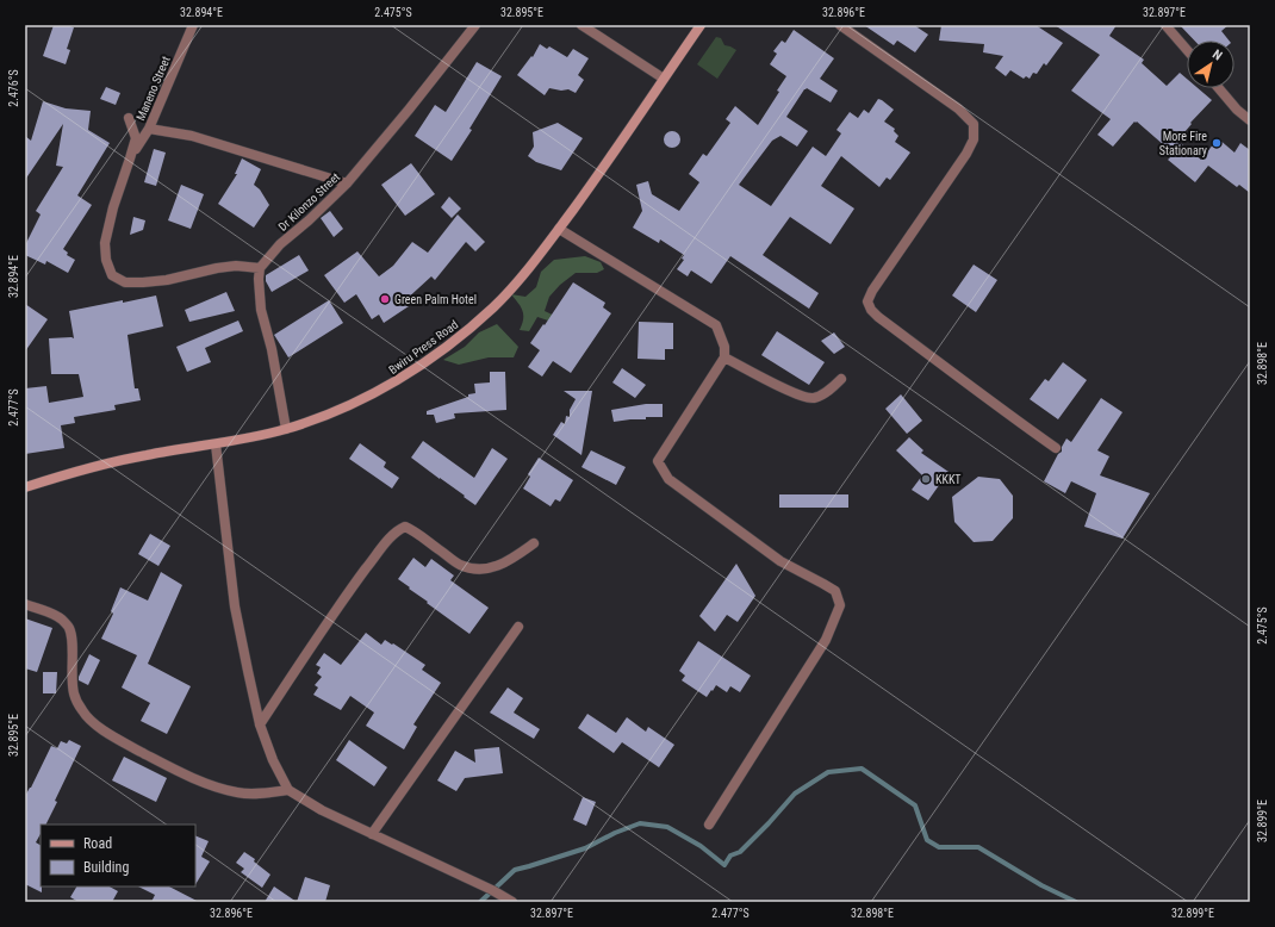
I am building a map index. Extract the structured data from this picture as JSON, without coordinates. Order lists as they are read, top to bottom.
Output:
{
  "streets": {
    "street": ["Maneno Street", "Dr Kilonzo Street", "Bwiru Press Road"]
  },
  "places": ["More Fire Stationary", "Green Palm Hotel", "KKKT"],
  "legend": ["Road", "Building"],
  "north": "top right",
  "coordinates": [
    "32.894°E",
    "2.475°S",
    "32.895°E",
    "32.896°E",
    "32.897°E",
    "2.476°S",
    "32.898°E",
    "2.477°S",
    "32.899°E"
  ]
}
